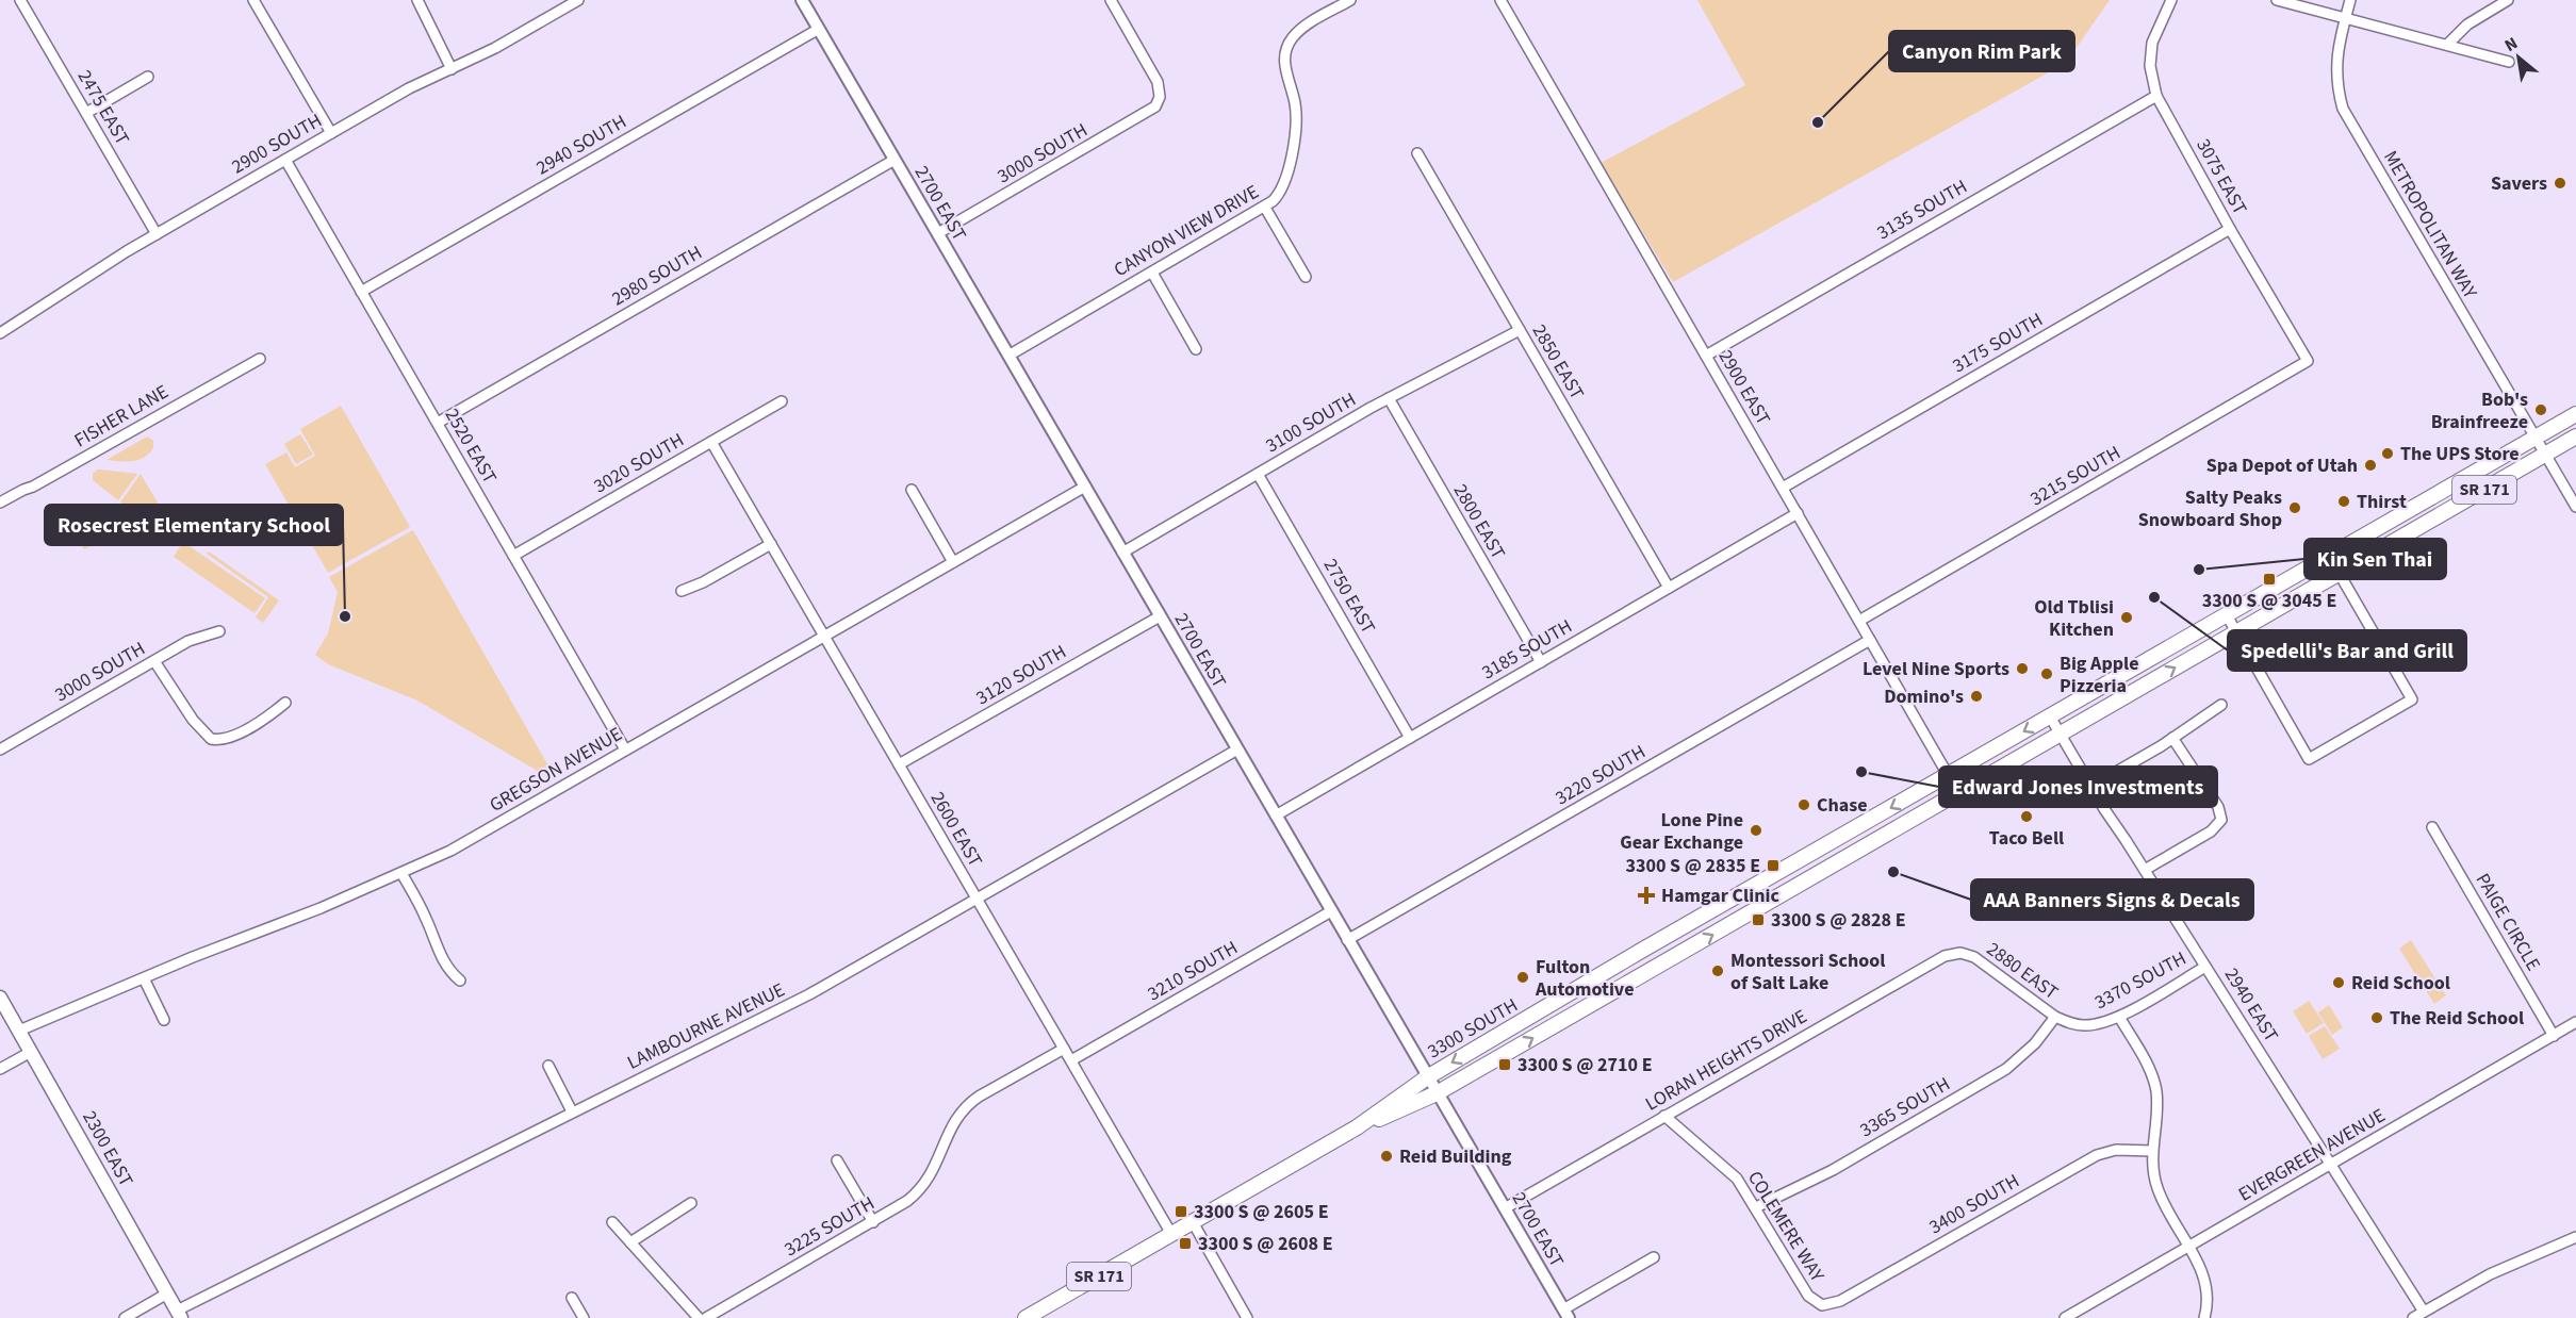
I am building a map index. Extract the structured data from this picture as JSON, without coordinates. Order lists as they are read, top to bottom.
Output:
{
  "streets": {
    "main road": ["SR 171", "3300 SOUTH", "2300 EAST"],
    "street": [
      "2475 EAST",
      "2900 SOUTH",
      "2940 SOUTH",
      "3000 SOUTH",
      "3075 EAST",
      "2700 EAST",
      "3135 SOUTH",
      "METROPOLITAN WAY",
      "CANYON VIEW DRIVE",
      "2980 SOUTH",
      "3175 SOUTH",
      "2850 EAST",
      "2900 EAST",
      "FISHER LANE",
      "3100 SOUTH",
      "2520 EAST",
      "3020 SOUTH",
      "3215 SOUTH",
      "2800 EAST",
      "2750 EAST",
      "3185 SOUTH",
      "3120 SOUTH",
      "GREGSON AVENUE",
      "3220 SOUTH",
      "2600 EAST",
      "PAIGE CIRCLE",
      "3210 SOUTH",
      "2880 EAST",
      "3370 SOUTH",
      "2940 EAST",
      "LAMBOURNE AVENUE",
      "LORAN HEIGHTS DRIVE",
      "3365 SOUTH",
      "EVERGREEN AVENUE",
      "3400 SOUTH",
      "3225 SOUTH",
      "COLEMERE WAY"
    ]
  },
  "crossings": [
    ["2475 EAST", "2900 SOUTH"],
    ["2900 SOUTH", "2520 EAST"],
    ["2940 SOUTH", "2700 EAST"],
    ["2940 SOUTH", "2520 EAST"],
    ["3000 SOUTH", "2700 EAST"],
    ["3075 EAST", "3135 SOUTH"],
    ["3075 EAST", "3175 SOUTH"],
    ["3075 EAST", "3215 SOUTH"],
    ["2700 EAST", "CANYON VIEW DRIVE"],
    ["2700 EAST", "2980 SOUTH"],
    ["2700 EAST", "3100 SOUTH"],
    ["2700 EAST", "3185 SOUTH"],
    ["2700 EAST", "3120 SOUTH"],
    ["2700 EAST", "GREGSON AVENUE"],
    ["2700 EAST", "3220 SOUTH"],
    ["2700 EAST", "3210 SOUTH"],
    ["2700 EAST", "LAMBOURNE AVENUE"],
    ["2700 EAST", "3300 SOUTH"],
    ["2700 EAST", "LORAN HEIGHTS DRIVE"],
    ["3135 SOUTH", "2900 EAST"],
    ["METROPOLITAN WAY", "3300 SOUTH"],
    ["2980 SOUTH", "2520 EAST"],
    ["3175 SOUTH", "2900 EAST"],
    ["2850 EAST", "3100 SOUTH"],
    ["2850 EAST", "3185 SOUTH"],
    ["2900 EAST", "3215 SOUTH"],
    ["2900 EAST", "3185 SOUTH"],
    ["2900 EAST", "3220 SOUTH"],
    ["2900 EAST", "3300 SOUTH"],
    ["3100 SOUTH", "2800 EAST"],
    ["3100 SOUTH", "2750 EAST"],
    ["2520 EAST", "3020 SOUTH"],
    ["2520 EAST", "GREGSON AVENUE"],
    ["3020 SOUTH", "2600 EAST"],
    ["2800 EAST", "3185 SOUTH"],
    ["2750 EAST", "3185 SOUTH"],
    ["3120 SOUTH", "2600 EAST"],
    ["GREGSON AVENUE", "2600 EAST"],
    ["GREGSON AVENUE", "2300 EAST"],
    ["2600 EAST", "3210 SOUTH"],
    ["2600 EAST", "LAMBOURNE AVENUE"],
    ["2600 EAST", "3300 SOUTH"],
    ["2600 EAST", "3225 SOUTH"],
    ["PAIGE CIRCLE", "EVERGREEN AVENUE"],
    ["2880 EAST", "3370 SOUTH"],
    ["2880 EAST", "LORAN HEIGHTS DRIVE"],
    ["2880 EAST", "3365 SOUTH"],
    ["3370 SOUTH", "2940 EAST"],
    ["3370 SOUTH", "3365 SOUTH"],
    ["2940 EAST", "3300 SOUTH"],
    ["2940 EAST", "EVERGREEN AVENUE"],
    ["LAMBOURNE AVENUE", "2300 EAST"],
    ["LORAN HEIGHTS DRIVE", "COLEMERE WAY"],
    ["3365 SOUTH", "COLEMERE WAY"],
    ["3400 SOUTH", "COLEMERE WAY"]
  ],
  "places": {
    "other": [
      "Canyon Rim Park",
      "Savers",
      "Bob's Brainfreeze",
      "The UPS Store",
      "Spa Depot of Utah",
      "Thirst",
      "Salty Peaks Snowboard Shop",
      "Kin Sen Thai",
      "Spedelli's Bar and Grill",
      "Rosecrest Elementary School",
      "Old Tblisi Kitchen",
      "Level Nine Sports",
      "Big Apple Pizzeria",
      "Domino's",
      "Edward Jones Investments",
      "Chase",
      "Taco Bell",
      "Lone Pine Gear Exchange",
      "AAA Banners Signs & Decals",
      "Montessori School of Salt Lake",
      "Fulton Automotive",
      "Reid School",
      "The Reid School",
      "Reid Building"
    ],
    "transit": [
      "3300 S @ 3045 E",
      "3300 S @ 2835 E",
      "3300 S @ 2828 E",
      "3300 S @ 2710 E",
      "3300 S @ 2605 E",
      "3300 S @ 2608 E"
    ],
    "health": ["Hamgar Clinic"]
  },
  "north": "top left"
}
